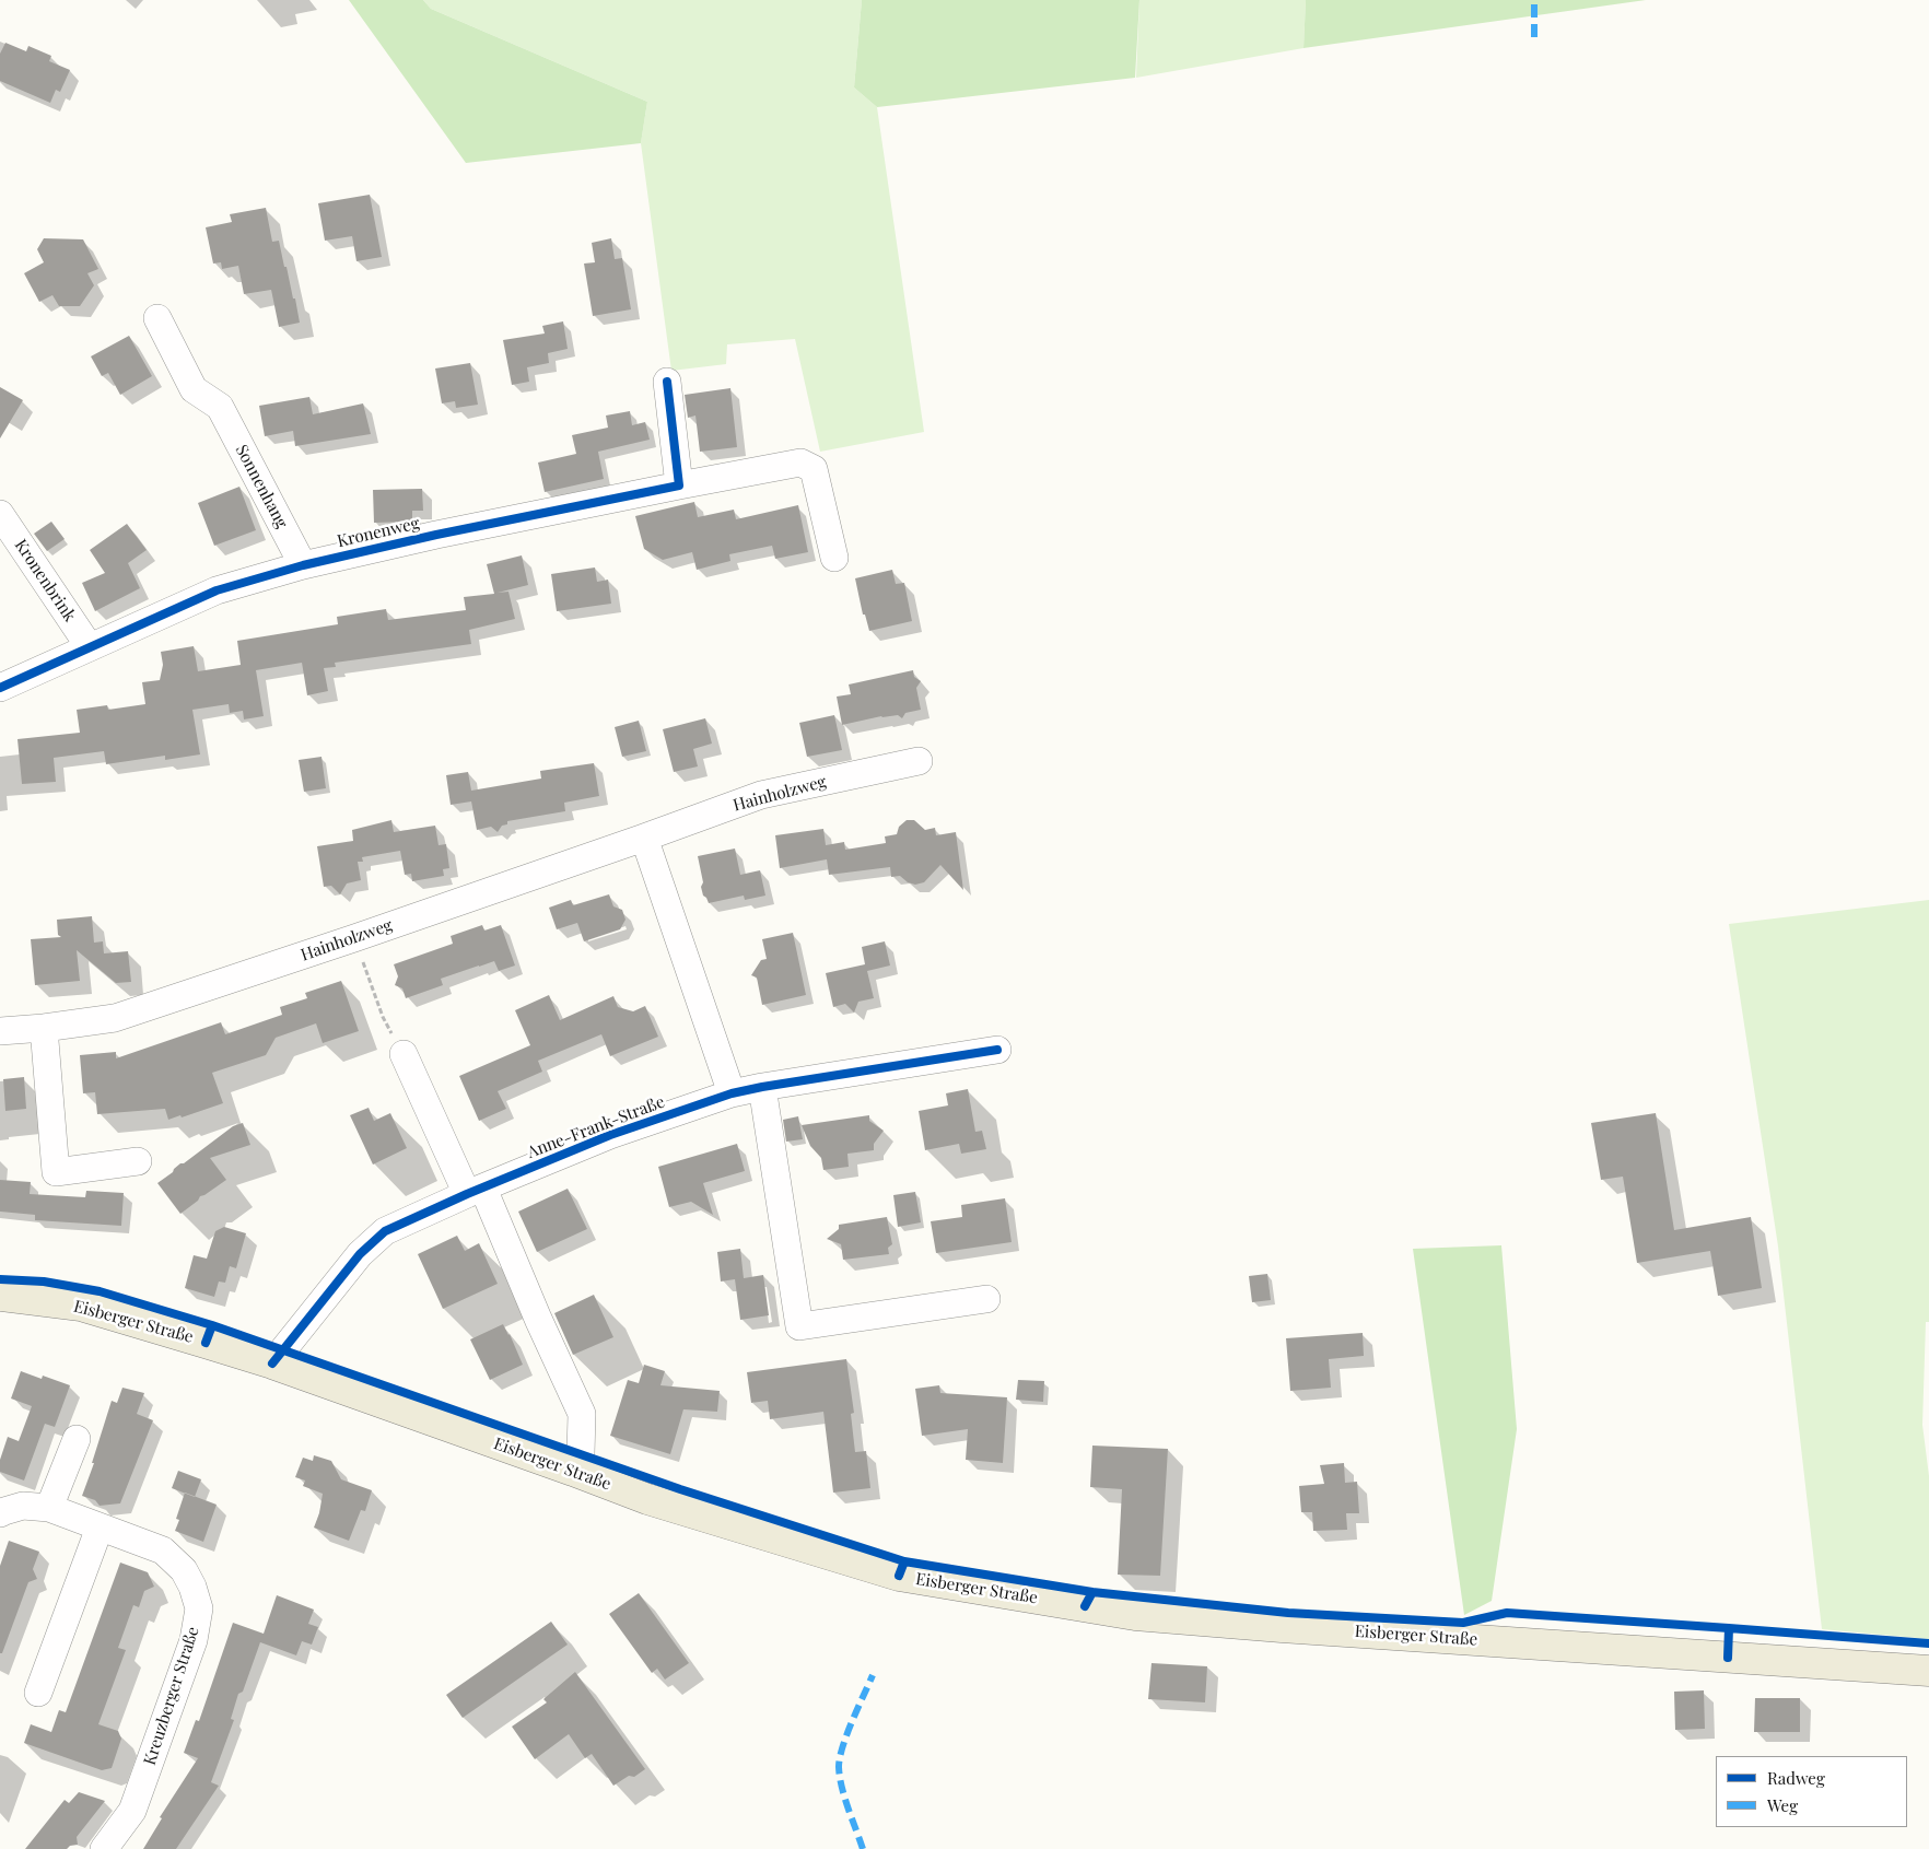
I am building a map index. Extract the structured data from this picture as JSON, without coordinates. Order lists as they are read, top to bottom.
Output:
{
  "streets": {
    "main road": ["Eisberger Straße"],
    "street": [
      "Sonnenhang",
      "Kronenweg",
      "Kronenbrink",
      "Hainholzweg",
      "Anne-Frank-Straße",
      "Kreuzberger Straße"
    ]
  },
  "crossings": [
    ["Sonnenhang", "Kronenweg"],
    ["Kronenweg", "Kronenbrink"],
    ["Anne-Frank-Straße", "Eisberger Straße"]
  ],
  "legend": ["Radweg", "Weg"]
}
